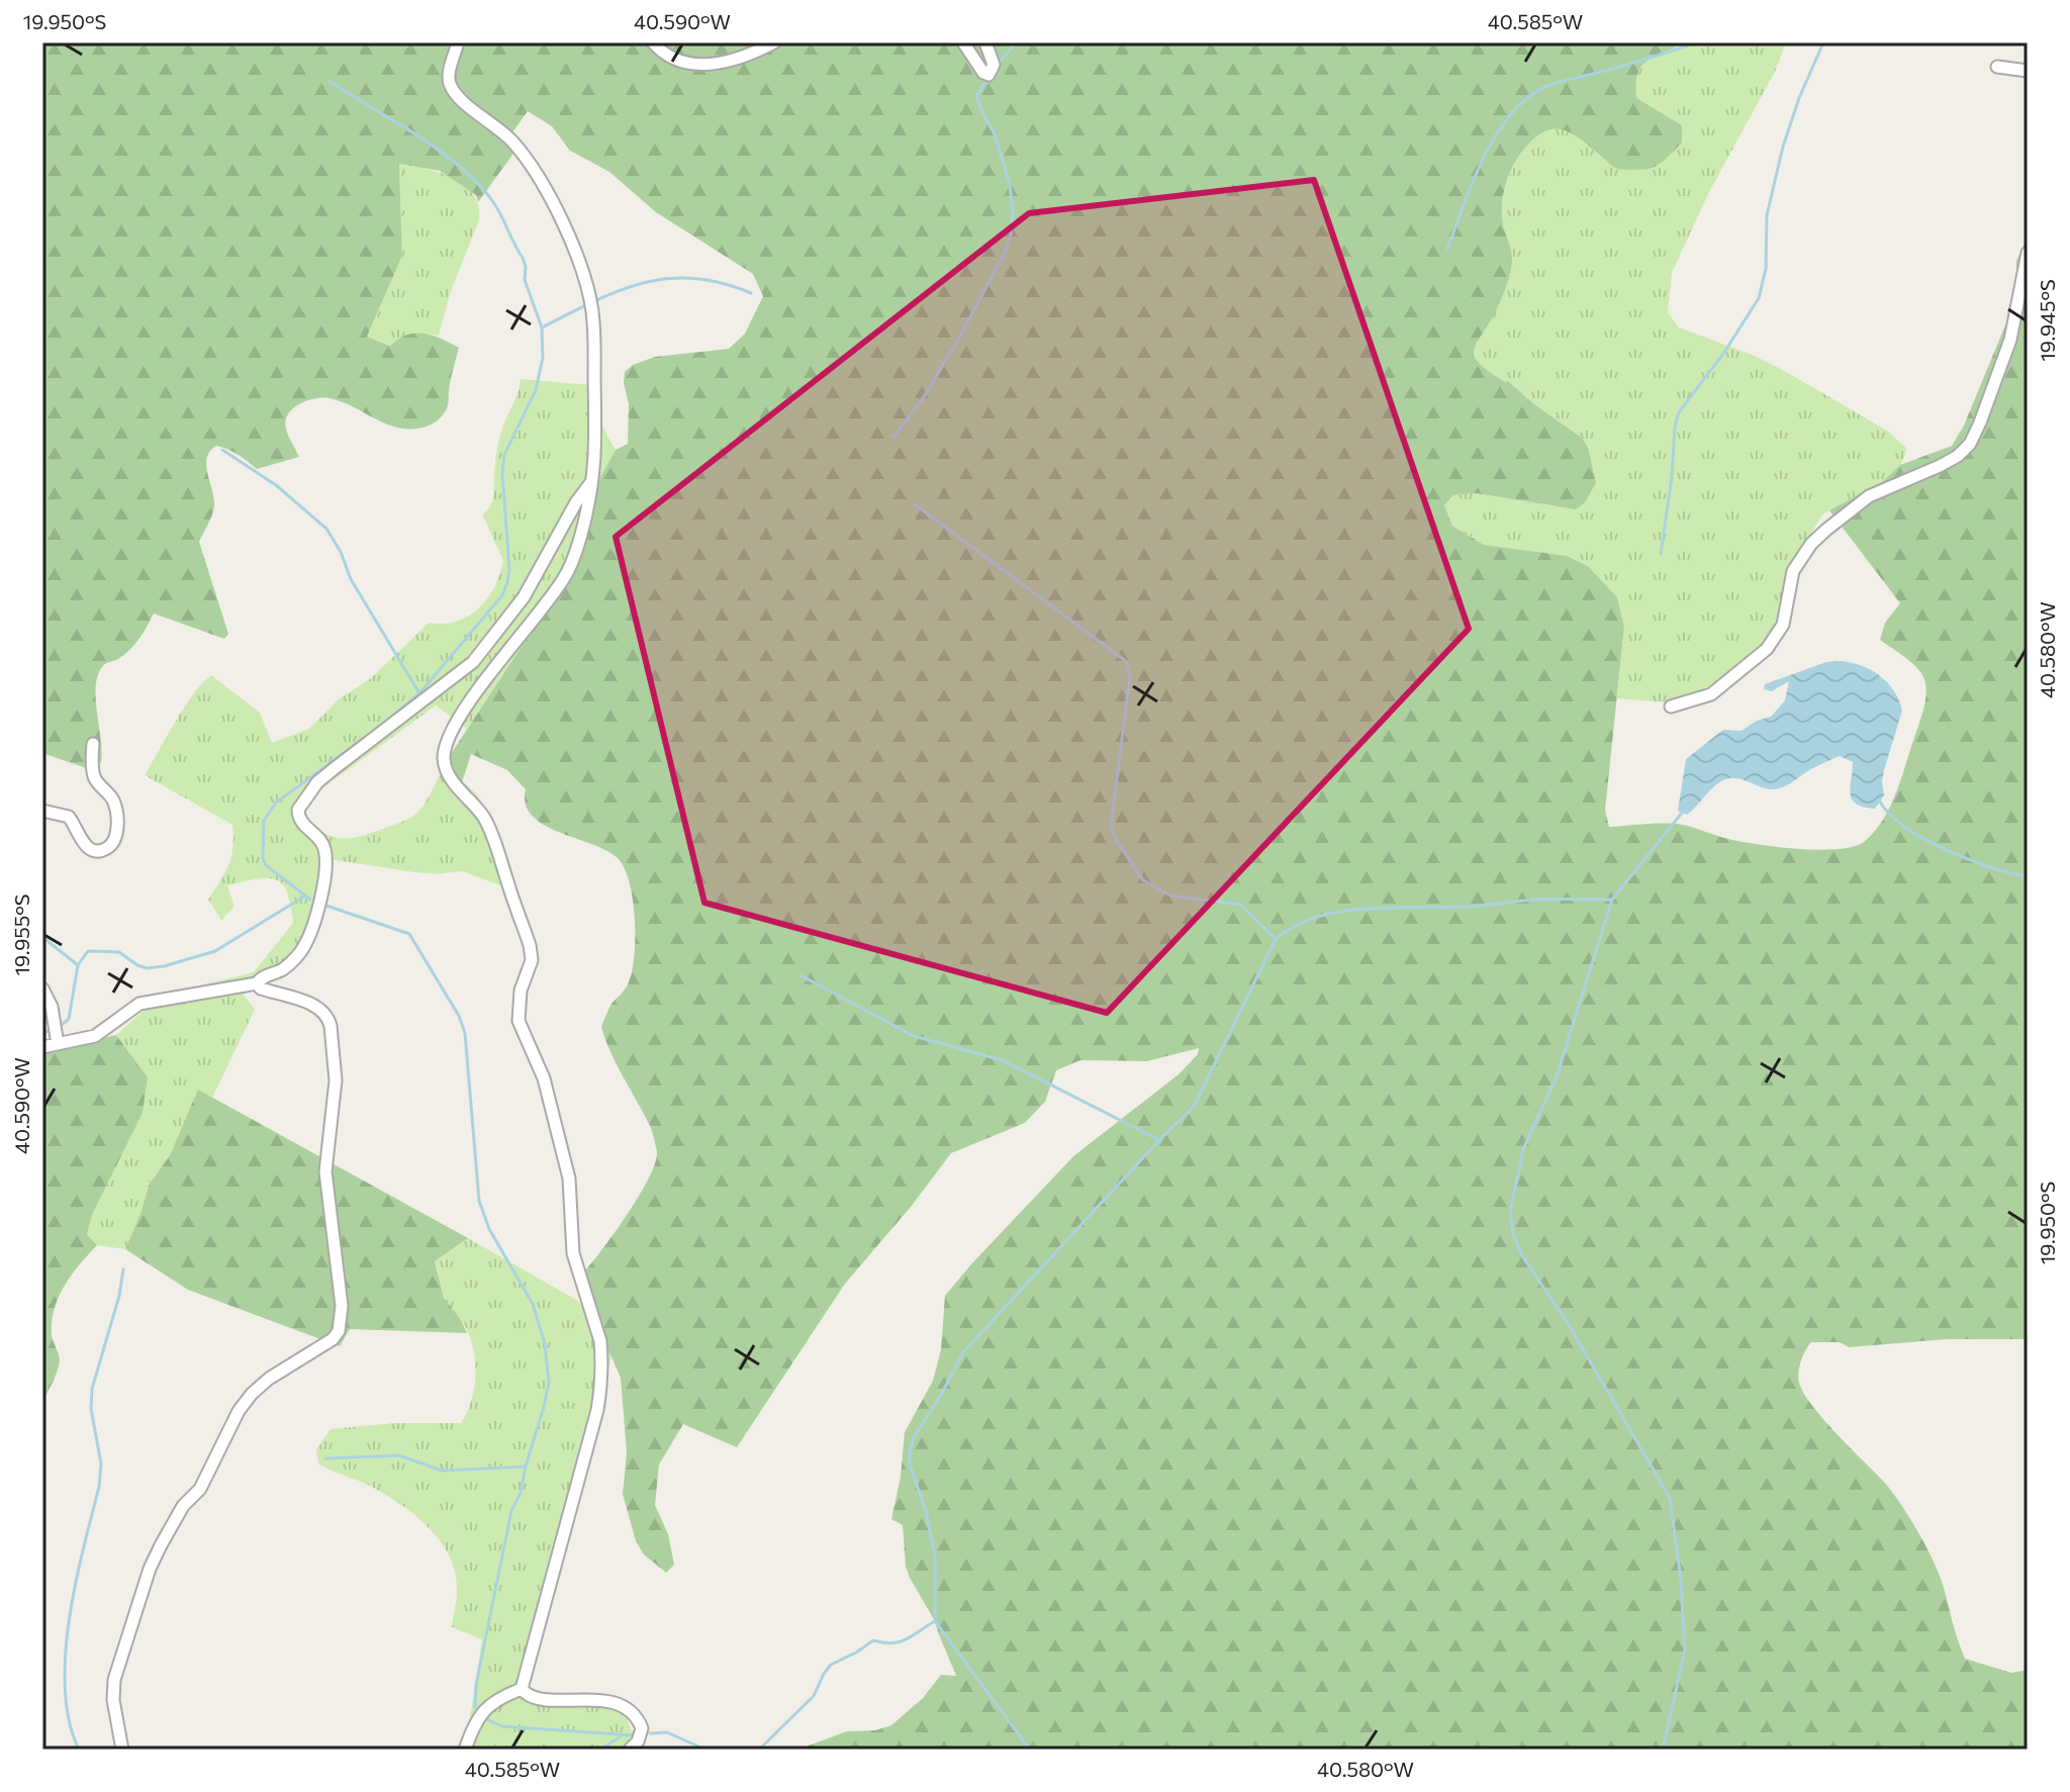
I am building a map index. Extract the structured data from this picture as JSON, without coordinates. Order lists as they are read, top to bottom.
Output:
{
  "coordinates": [
    "19.950°S",
    "40.590°W",
    "40.585°W",
    "19.945°S",
    "40.580°W",
    "19.955°S"
  ]
}
